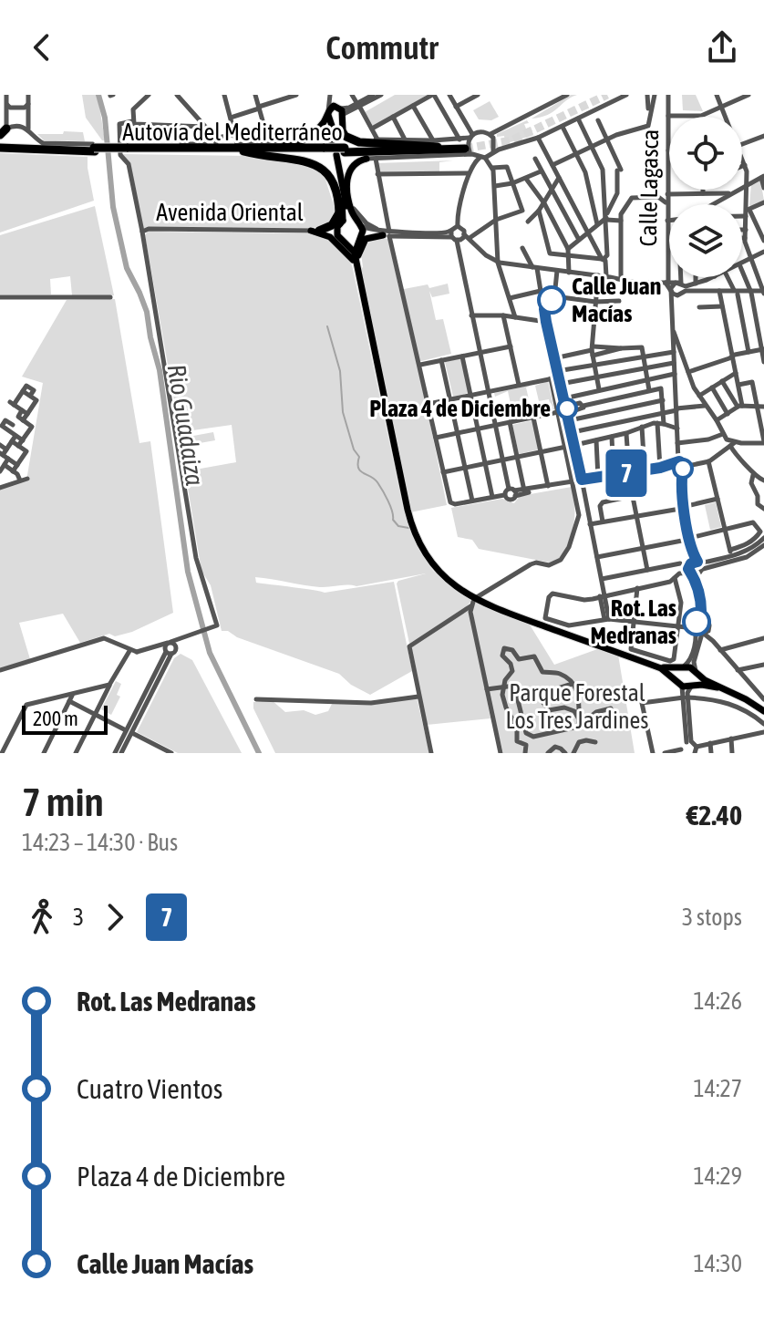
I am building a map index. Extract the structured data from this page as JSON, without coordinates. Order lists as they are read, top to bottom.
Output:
{
  "streets": {
    "highway": ["Autovía del Mediterráneo"],
    "street": ["Calle Lagasca", "Avenida Oriental"]
  },
  "water": ["Rio Guadaiza"],
  "parks": ["Parque Forestal Los Tres Jardines"],
  "places": ["Calle Juan Macías", "Plaza 4 de Diciembre", "Rot. Las Medranas"],
  "lines": ["bus line 7"],
  "scale_bar": "200 m",
  "page": {
    "header": "Commutr",
    "on_map": "7",
    "scale": "200 m",
    "heading": ["7 min", "14:23 – 14:30 · Bus", "€2.40"],
    "legs": ["3", "7", "3 stops"],
    "list": [
      {
        "name": "Rot. Las Medranas",
        "value": "14:26"
      },
      {
        "name": "Cuatro Vientos",
        "value": "14:27"
      },
      {
        "name": "Plaza 4 de Diciembre",
        "value": "14:29"
      },
      {
        "name": "Calle Juan Macías",
        "value": "14:30"
      }
    ]
  }
}
